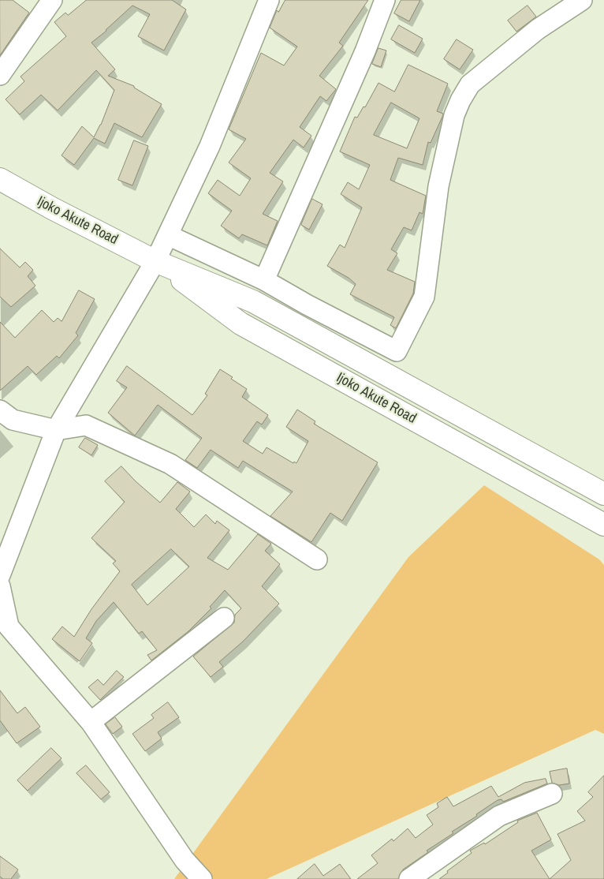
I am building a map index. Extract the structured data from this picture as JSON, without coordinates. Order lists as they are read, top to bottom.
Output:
{
  "streets": {
    "main road": ["Ijoko Akute Road"]
  }
}
